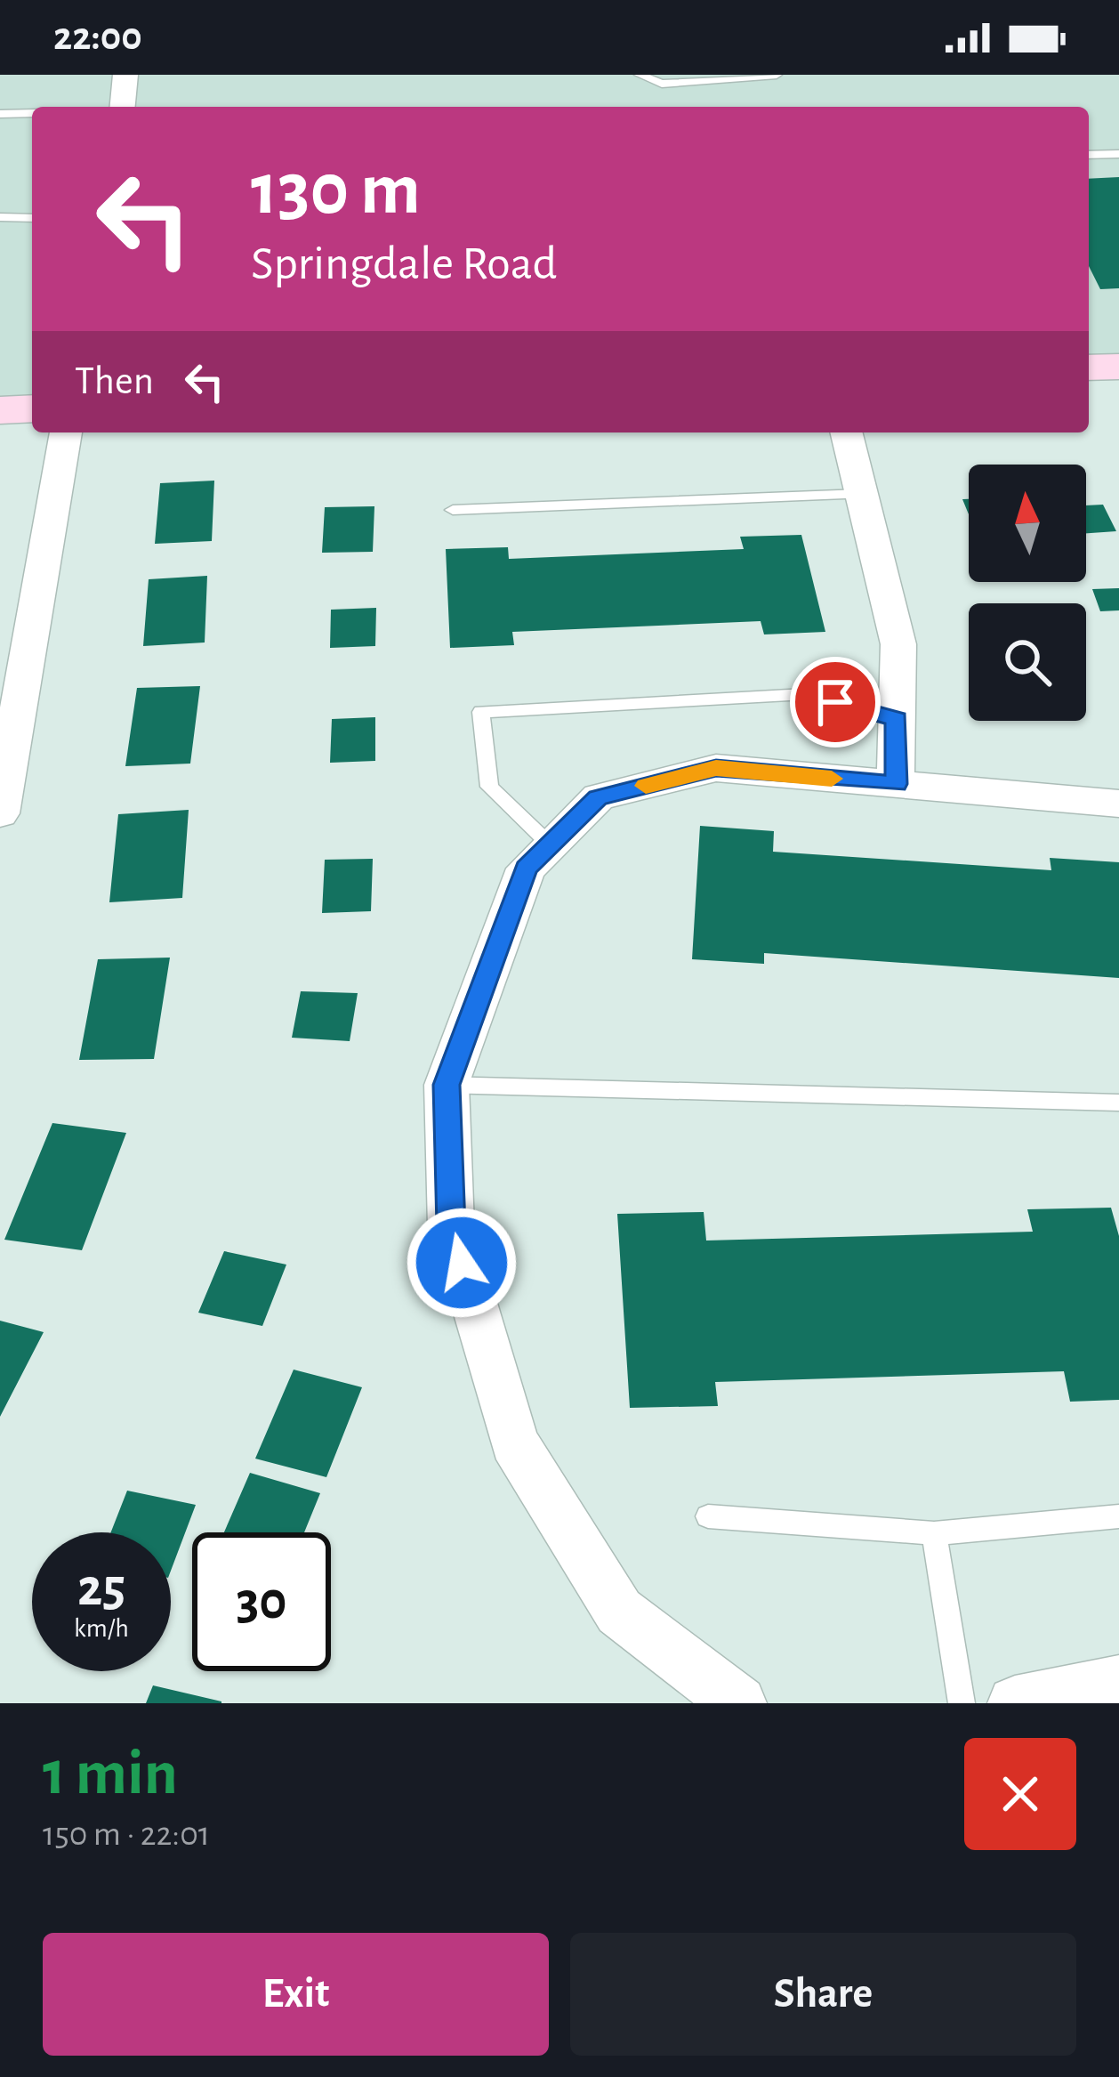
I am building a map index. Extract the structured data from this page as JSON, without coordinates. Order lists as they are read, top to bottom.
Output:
{
  "north": "top",
  "page": {
    "status": "22:00",
    "turn": ["130 m", "Springdale Road"],
    "then": "Then",
    "speed": "25 km/h",
    "limit": "30",
    "heading": ["1 min", "150 m · 22:01"],
    "buttons": ["Exit", "Share"]
  }
}
